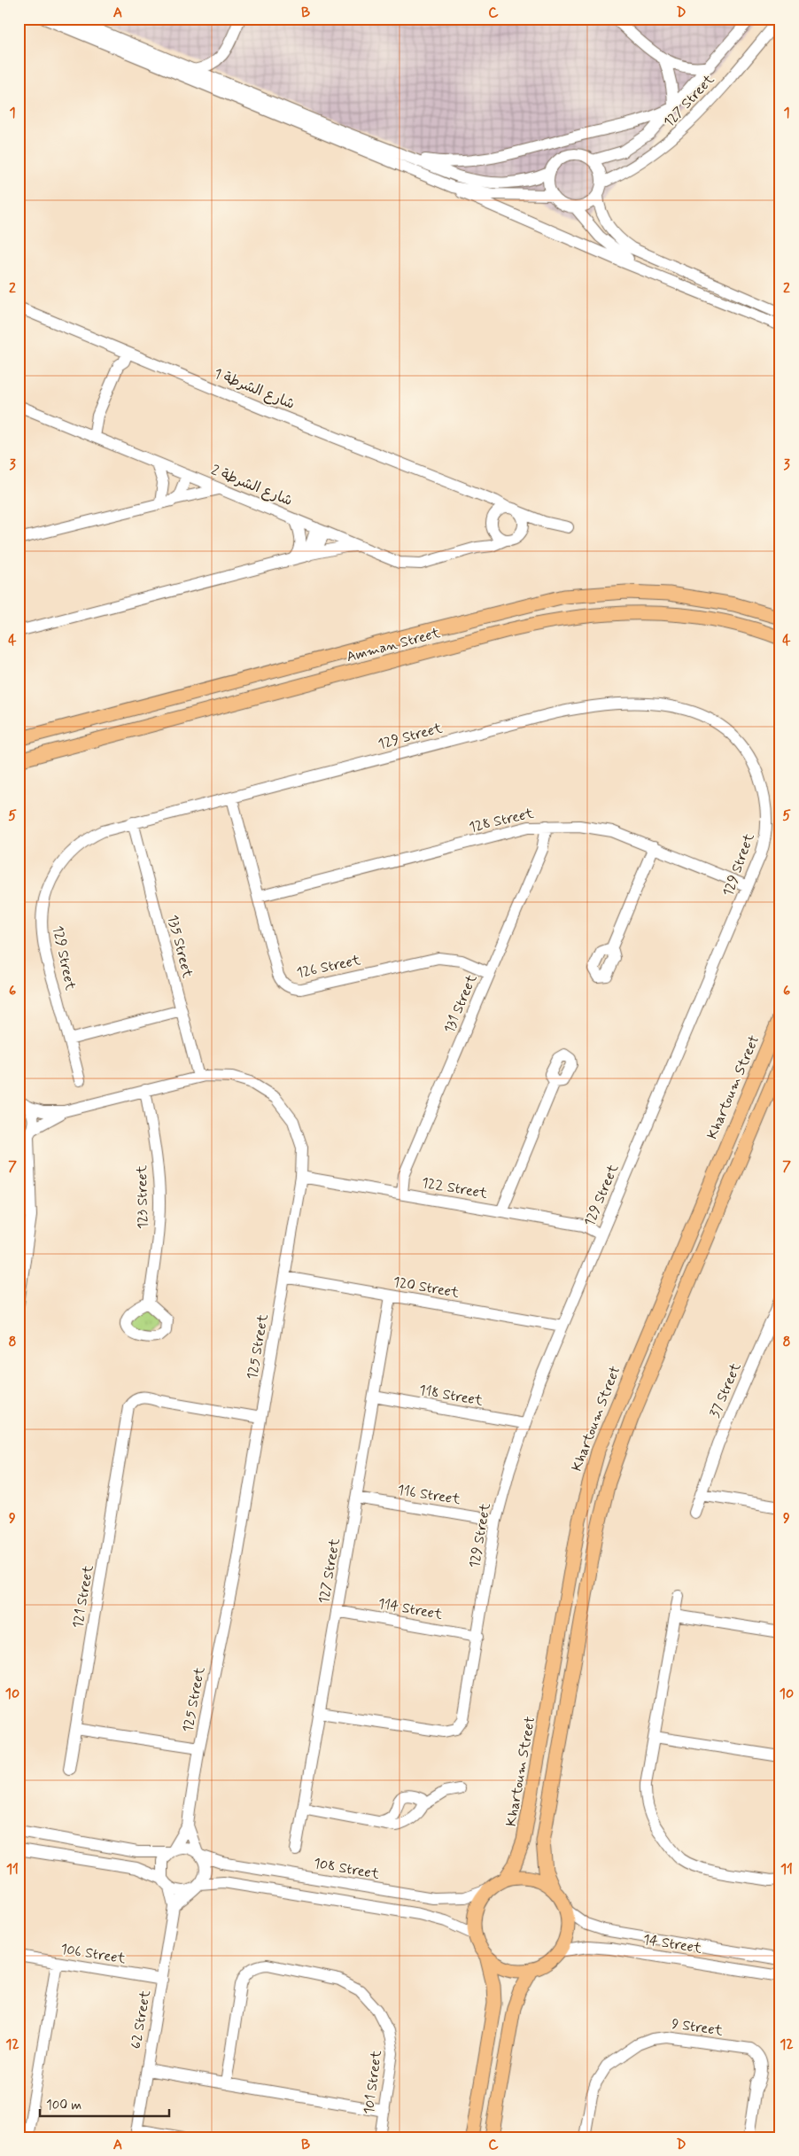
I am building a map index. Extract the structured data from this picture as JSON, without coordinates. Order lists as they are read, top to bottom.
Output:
{
  "streets": {
    "main road": ["Amman Street", "Khartoum Street"],
    "street": [
      "127 Street",
      "شارع الشرطة 1",
      "شارع الشرطة 2",
      "129 Street",
      "128 Street",
      "135 Street",
      "126 Street",
      "131 Street",
      "122 Street",
      "123 Street",
      "120 Street",
      "125 Street",
      "37 Street",
      "118 Street",
      "116 Street",
      "121 Street",
      "114 Street",
      "108 Street",
      "14 Street",
      "106 Street",
      "62 Street",
      "9 Street",
      "101 Street"
    ]
  },
  "crossings": [
    ["127 Street", "129 Street"],
    ["127 Street", "120 Street"],
    ["127 Street", "118 Street"],
    ["127 Street", "116 Street"],
    ["127 Street", "114 Street"],
    ["شارع الشرطة 1", "شارع الشرطة 2"],
    ["129 Street", "128 Street"],
    ["129 Street", "135 Street"],
    ["129 Street", "126 Street"],
    ["129 Street", "122 Street"],
    ["129 Street", "120 Street"],
    ["129 Street", "118 Street"],
    ["129 Street", "116 Street"],
    ["129 Street", "114 Street"],
    ["128 Street", "126 Street"],
    ["128 Street", "131 Street"],
    ["135 Street", "125 Street"],
    ["126 Street", "131 Street"],
    ["131 Street", "122 Street"],
    ["Khartoum Street", "108 Street"],
    ["Khartoum Street", "14 Street"],
    ["122 Street", "125 Street"],
    ["123 Street", "125 Street"],
    ["120 Street", "125 Street"],
    ["125 Street", "121 Street"],
    ["125 Street", "108 Street"],
    ["125 Street", "62 Street"],
    ["108 Street", "14 Street"],
    ["108 Street", "62 Street"],
    ["106 Street", "62 Street"]
  ],
  "scale_bar": "100 m",
  "grid": {
    "columns": [
      "A",
      "B",
      "C",
      "D"
    ],
    "rows": [
      "1",
      "2",
      "3",
      "4",
      "5",
      "6",
      "7",
      "8",
      "9",
      "10",
      "11",
      "12"
    ]
  }
}
